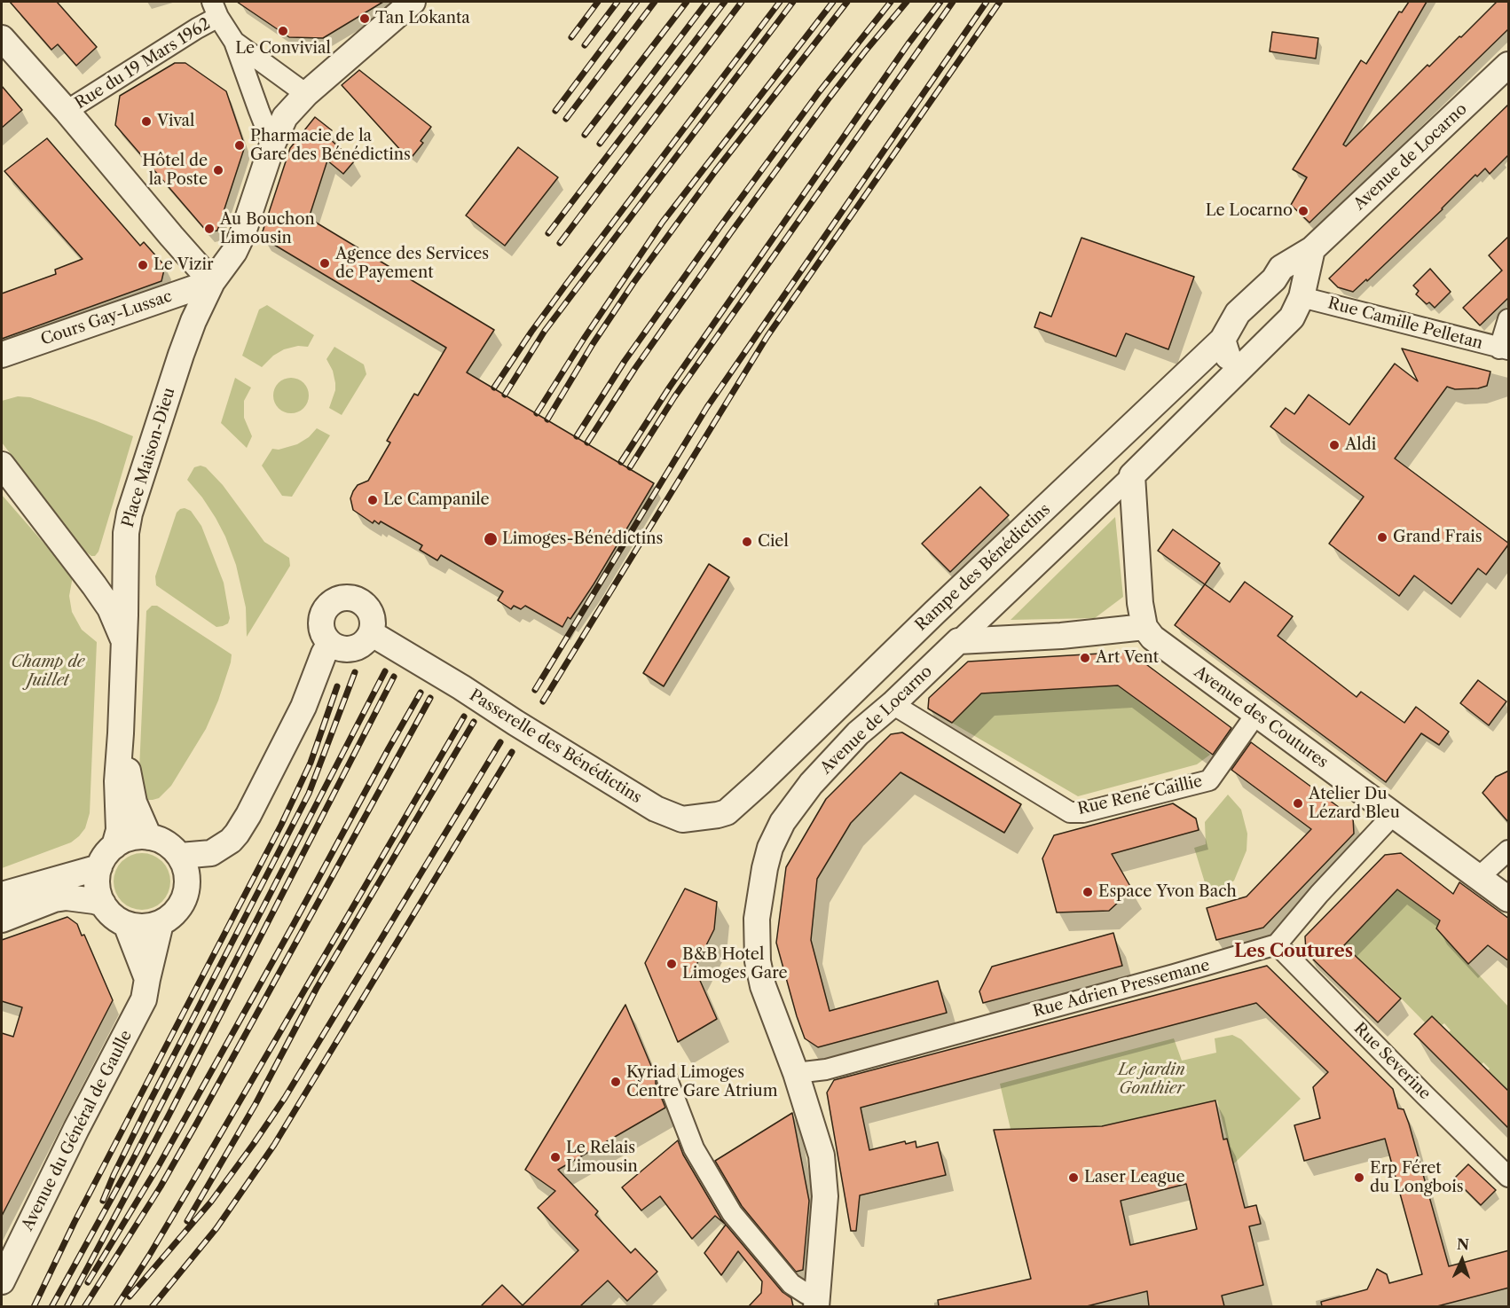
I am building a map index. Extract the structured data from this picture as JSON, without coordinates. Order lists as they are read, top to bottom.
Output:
{
  "streets": {
    "street": [
      "Rue du 19 Mars 1962",
      "Avenue de Locarno",
      "Cours Gay-Lussac",
      "Rue Camille Pelletan",
      "Place Maison-Dieu",
      "Rampe des Bénédictins",
      "Avenue des Coutures",
      "Passerelle des Bénédictins",
      "Rue René Caillie",
      "Rue Adrien Pressemane",
      "Rue Severine",
      "Avenue du Général de Gaulle"
    ]
  },
  "crossings": [
    ["Avenue de Locarno", "Rue Camille Pelletan"],
    ["Avenue de Locarno", "Rampe des Bénédictins"],
    ["Avenue de Locarno", "Rue René Caillie"],
    ["Avenue de Locarno", "Rue Adrien Pressemane"],
    ["Cours Gay-Lussac", "Place Maison-Dieu"],
    ["Place Maison-Dieu", "Avenue du Général de Gaulle"],
    ["Rampe des Bénédictins", "Passerelle des Bénédictins"],
    ["Avenue des Coutures", "Rue René Caillie"],
    ["Rue Adrien Pressemane", "Rue Severine"]
  ],
  "districts": ["Les Coutures"],
  "parks": ["Champ de Juillet", "Le jardin Gonthier"],
  "places": [
    "Tan Lokanta",
    "Le Convivial",
    "Vival",
    "Pharmacie de la Gare des Bénédictins",
    "Hôtel de la Poste",
    "Le Locarno",
    "Au Bouchon Limousin",
    "Agence des Services de Payement",
    "Le Vizir",
    "Aldi",
    "Le Campanile",
    "Grand Frais",
    "Limoges-Bénédictins",
    "Ciel",
    "Art Vent",
    "Atelier Du Lézard Bleu",
    "Espace Yvon Bach",
    "B&B Hotel Limoges Gare",
    "Kyriad Limoges Centre Gare Atrium",
    "Le Relais Limousin",
    "Laser League",
    "Erp Féret du Longbois"
  ],
  "north": "top"
}
